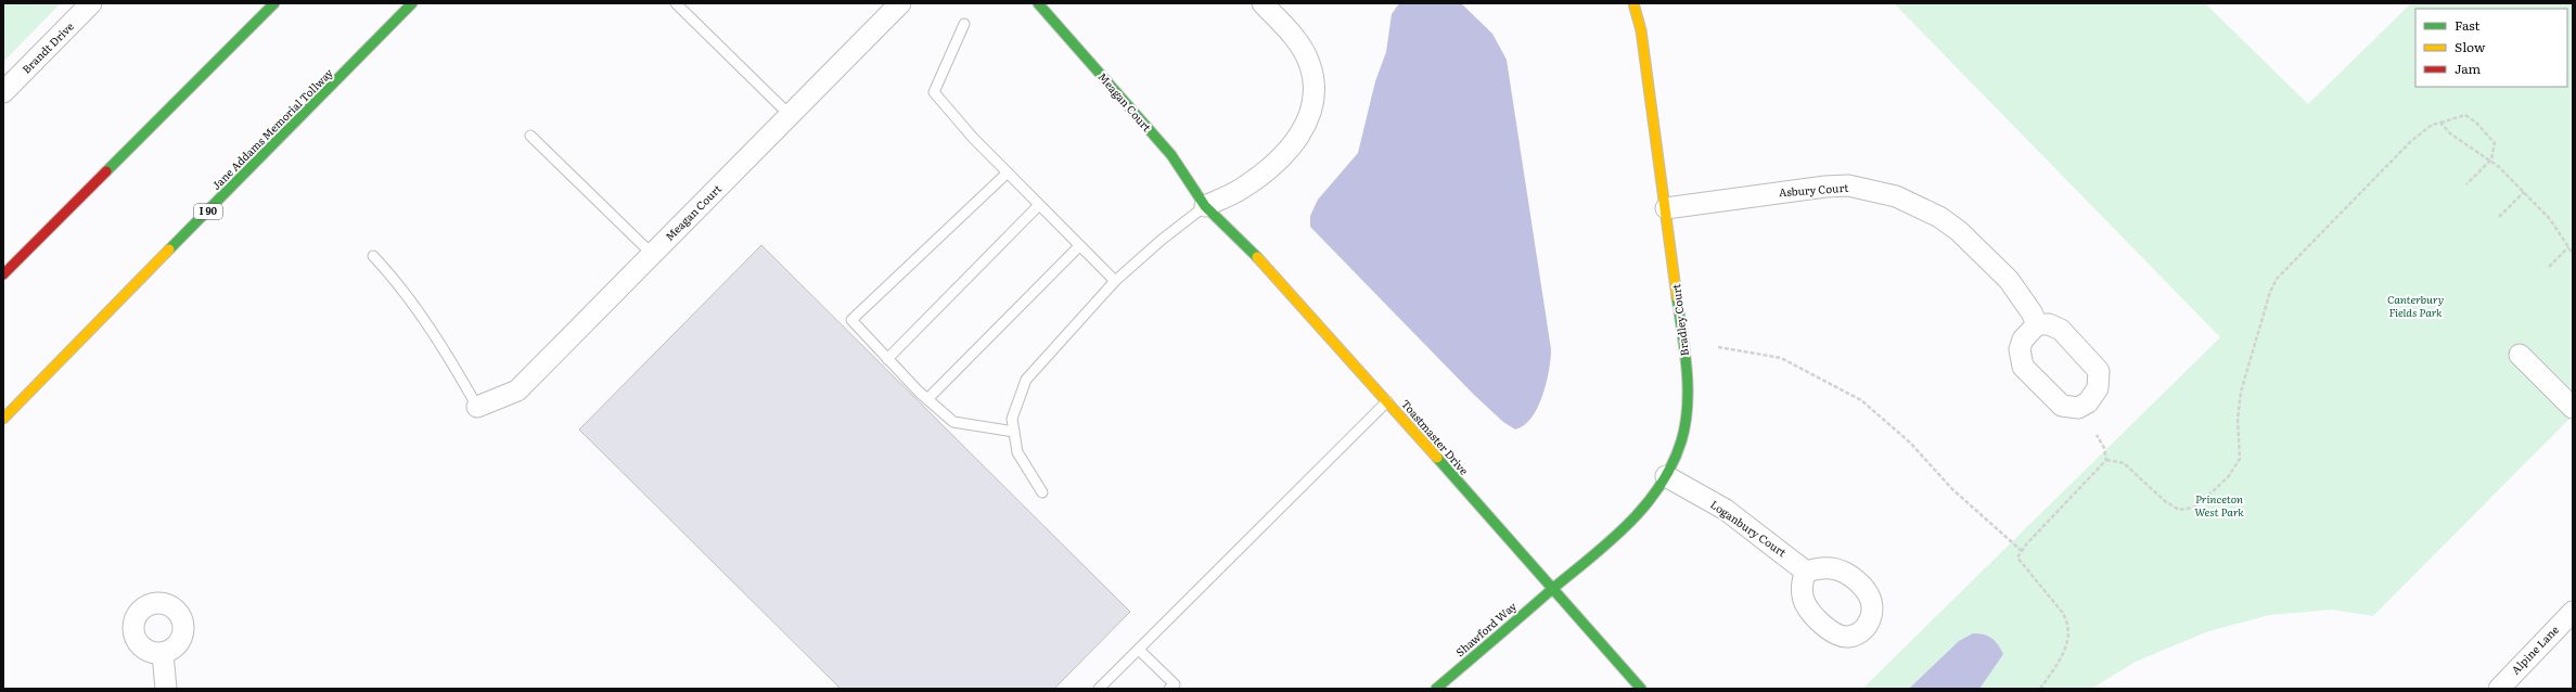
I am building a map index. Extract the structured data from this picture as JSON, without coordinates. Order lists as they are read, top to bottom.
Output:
{
  "streets": {
    "main road": [
      "Meagan Court",
      "Jane Addams Memorial Tollway",
      "I 90",
      "Bradley Court",
      "Toastmaster Drive",
      "Shawford Way"
    ],
    "street": [
      "Brandt Drive",
      "Asbury Court",
      "Loganbury Court",
      "Alpine Lane"
    ]
  },
  "crossings": [
    ["Meagan Court", "Toastmaster Drive"],
    ["Asbury Court", "Bradley Court"],
    ["Bradley Court", "Toastmaster Drive"],
    ["Bradley Court", "Loganbury Court"],
    ["Bradley Court", "Shawford Way"],
    ["Toastmaster Drive", "Shawford Way"]
  ],
  "parks": ["Canterbury Fields Park", "Princeton West Park"],
  "legend": ["Fast", "Slow", "Jam"]
}
